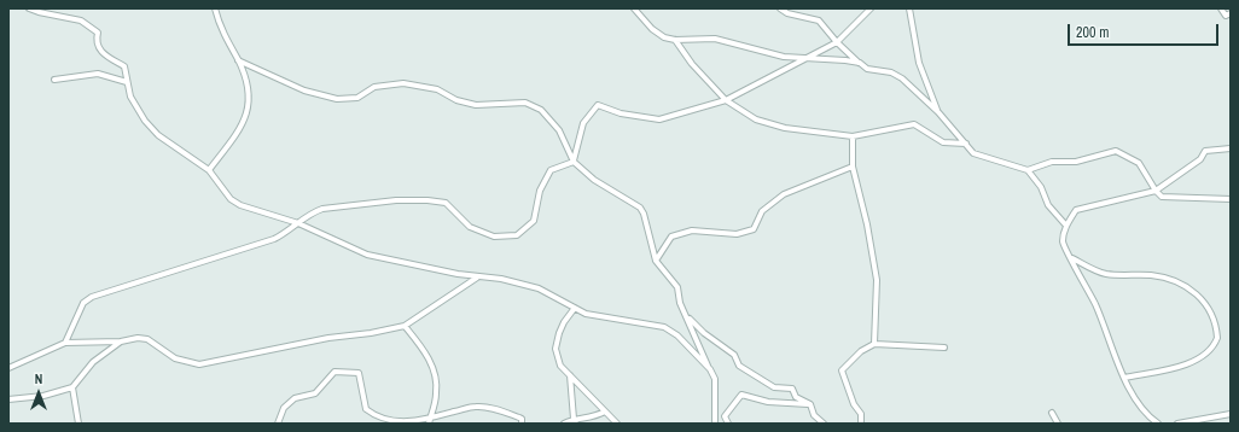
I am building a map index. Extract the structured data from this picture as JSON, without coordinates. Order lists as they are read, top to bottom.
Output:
{
  "scale_bar": "200 m",
  "north": "top"
}
